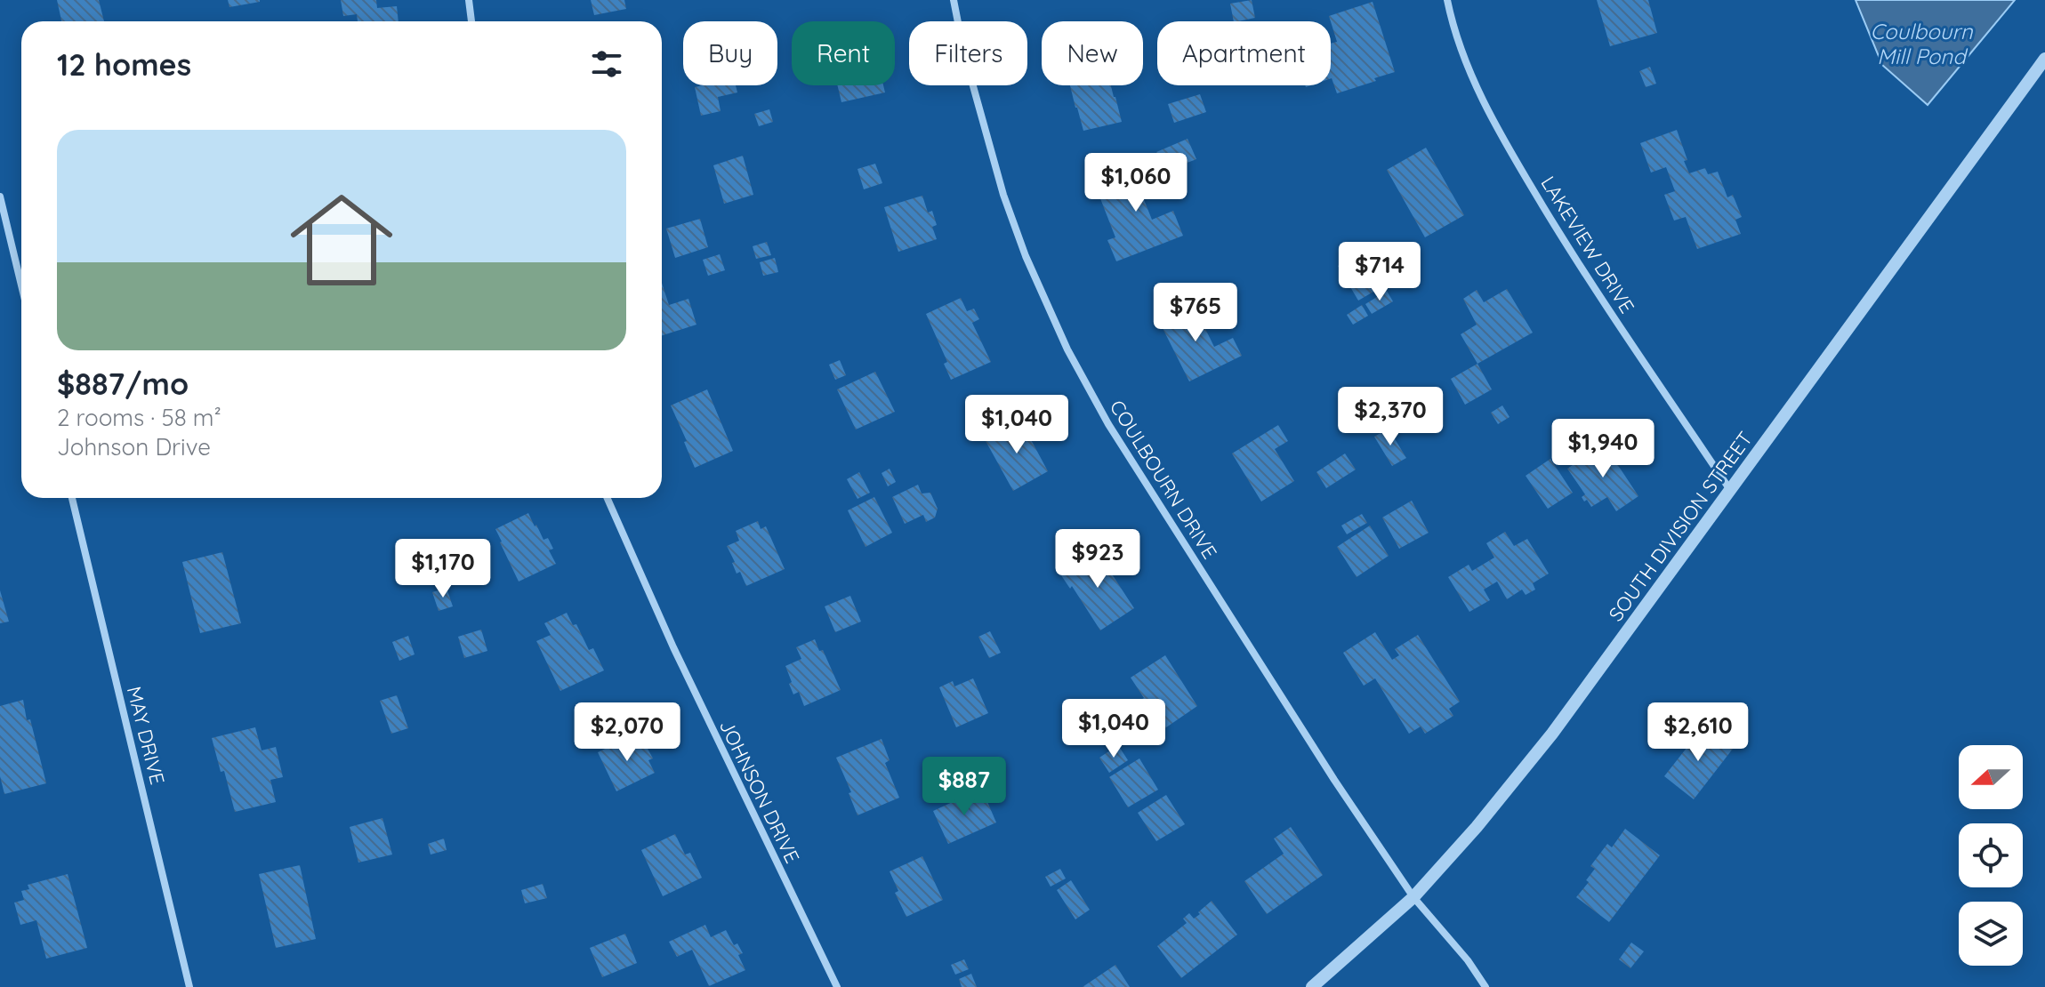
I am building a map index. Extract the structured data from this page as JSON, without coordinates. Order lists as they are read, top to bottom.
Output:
{
  "streets": {
    "street": [
      "LAKEVIEW DRIVE",
      "COULBOURN DRIVE",
      "SOUTH DIVISION STREET",
      "MAY DRIVE",
      "JOHNSON DRIVE"
    ]
  },
  "crossings": [
    ["LAKEVIEW DRIVE", "SOUTH DIVISION STREET"],
    ["COULBOURN DRIVE", "SOUTH DIVISION STREET"]
  ],
  "water": ["Coulbourn Mill Pond"],
  "north": "left",
  "page": {
    "chip": [
      "Buy",
      "Rent",
      "Filters",
      "New",
      "Apartment"
    ],
    "heading": "12 homes",
    "list": [
      {
        "name": "$887/mo",
        "note": "2 rooms · 58 m² · Johnson Drive"
      }
    ],
    "price": [
      "$1,060",
      "$714",
      "$765",
      "$2,370",
      "$1,040",
      "$1,940",
      "$923",
      "$1,170",
      "$1,040",
      "$2,070",
      "$2,610",
      "$887"
    ]
  }
}
